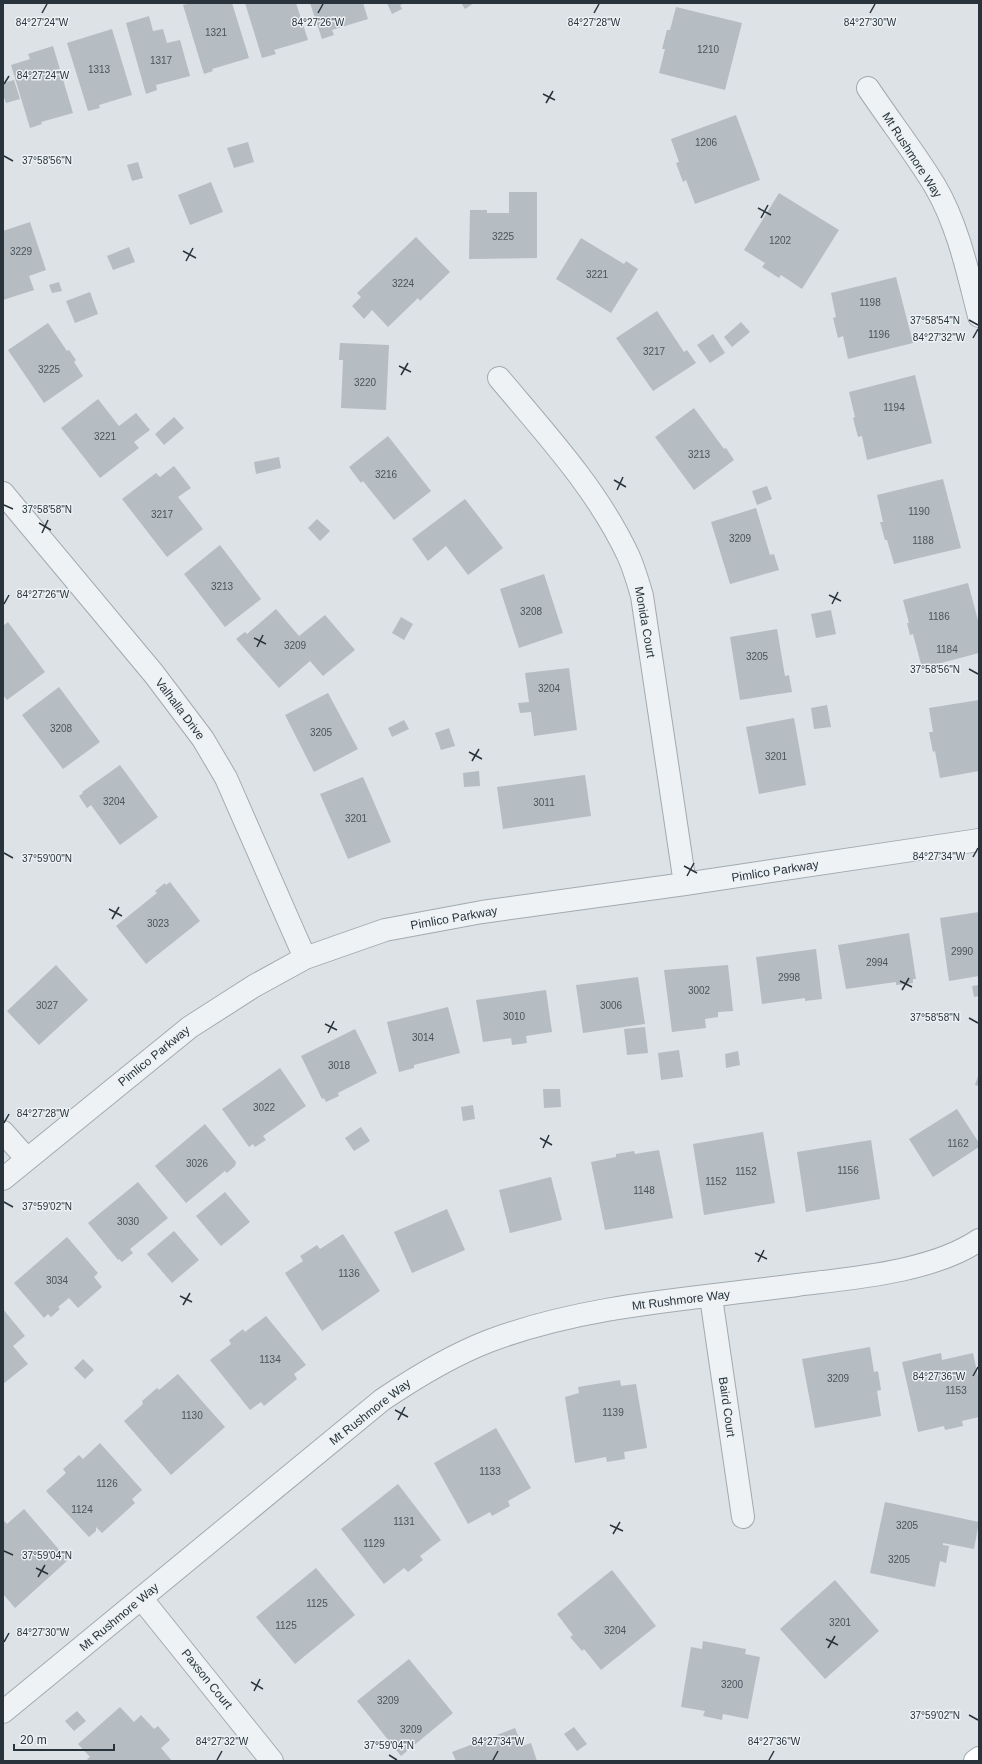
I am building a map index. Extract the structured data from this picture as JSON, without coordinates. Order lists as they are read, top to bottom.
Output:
{
  "streets": {
    "street": [
      "Mt Rushmore Way",
      "Monida Court",
      "Valhalla Drive",
      "Pimlico Parkway",
      "Baird Court",
      "Paxson Court"
    ]
  },
  "crossings": [
    ["Mt Rushmore Way", "Baird Court"],
    ["Mt Rushmore Way", "Paxson Court"],
    ["Monida Court", "Pimlico Parkway"],
    ["Valhalla Drive", "Pimlico Parkway"]
  ],
  "house_numbers": [
    "1321",
    "1210",
    "1317",
    "1313",
    "1206",
    "3225",
    "1202",
    "3229",
    "3221",
    "3224",
    "1198",
    "1196",
    "3217",
    "3225",
    "3220",
    "1194",
    "3221",
    "3213",
    "3216",
    "1190",
    "3217",
    "3209",
    "1188",
    "3213",
    "3208",
    "1186",
    "3209",
    "1184",
    "3205",
    "3204",
    "3208",
    "3205",
    "3201",
    "3204",
    "3011",
    "3201",
    "3023",
    "2990",
    "2994",
    "2998",
    "3002",
    "3027",
    "3006",
    "3010",
    "3014",
    "3018",
    "3022",
    "1162",
    "3026",
    "1156",
    "1152",
    "1152",
    "1148",
    "3030",
    "1136",
    "3034",
    "1134",
    "3209",
    "1153",
    "1139",
    "1130",
    "1133",
    "1126",
    "1124",
    "1131",
    "3205",
    "1129",
    "3205",
    "1125",
    "3201",
    "1125",
    "3204",
    "3200",
    "3209",
    "3209"
  ],
  "scale_bar": "20 m",
  "coordinates": [
    "84°27'24\"W",
    "84°27'26\"W",
    "84°27'28\"W",
    "84°27'30\"W",
    "37°58'56\"N",
    "37°58'54\"N",
    "84°27'32\"W",
    "37°58'58\"N",
    "84°27'34\"W",
    "37°59'00\"N",
    "37°59'02\"N",
    "84°27'36\"W",
    "37°59'04\"N"
  ]
}
